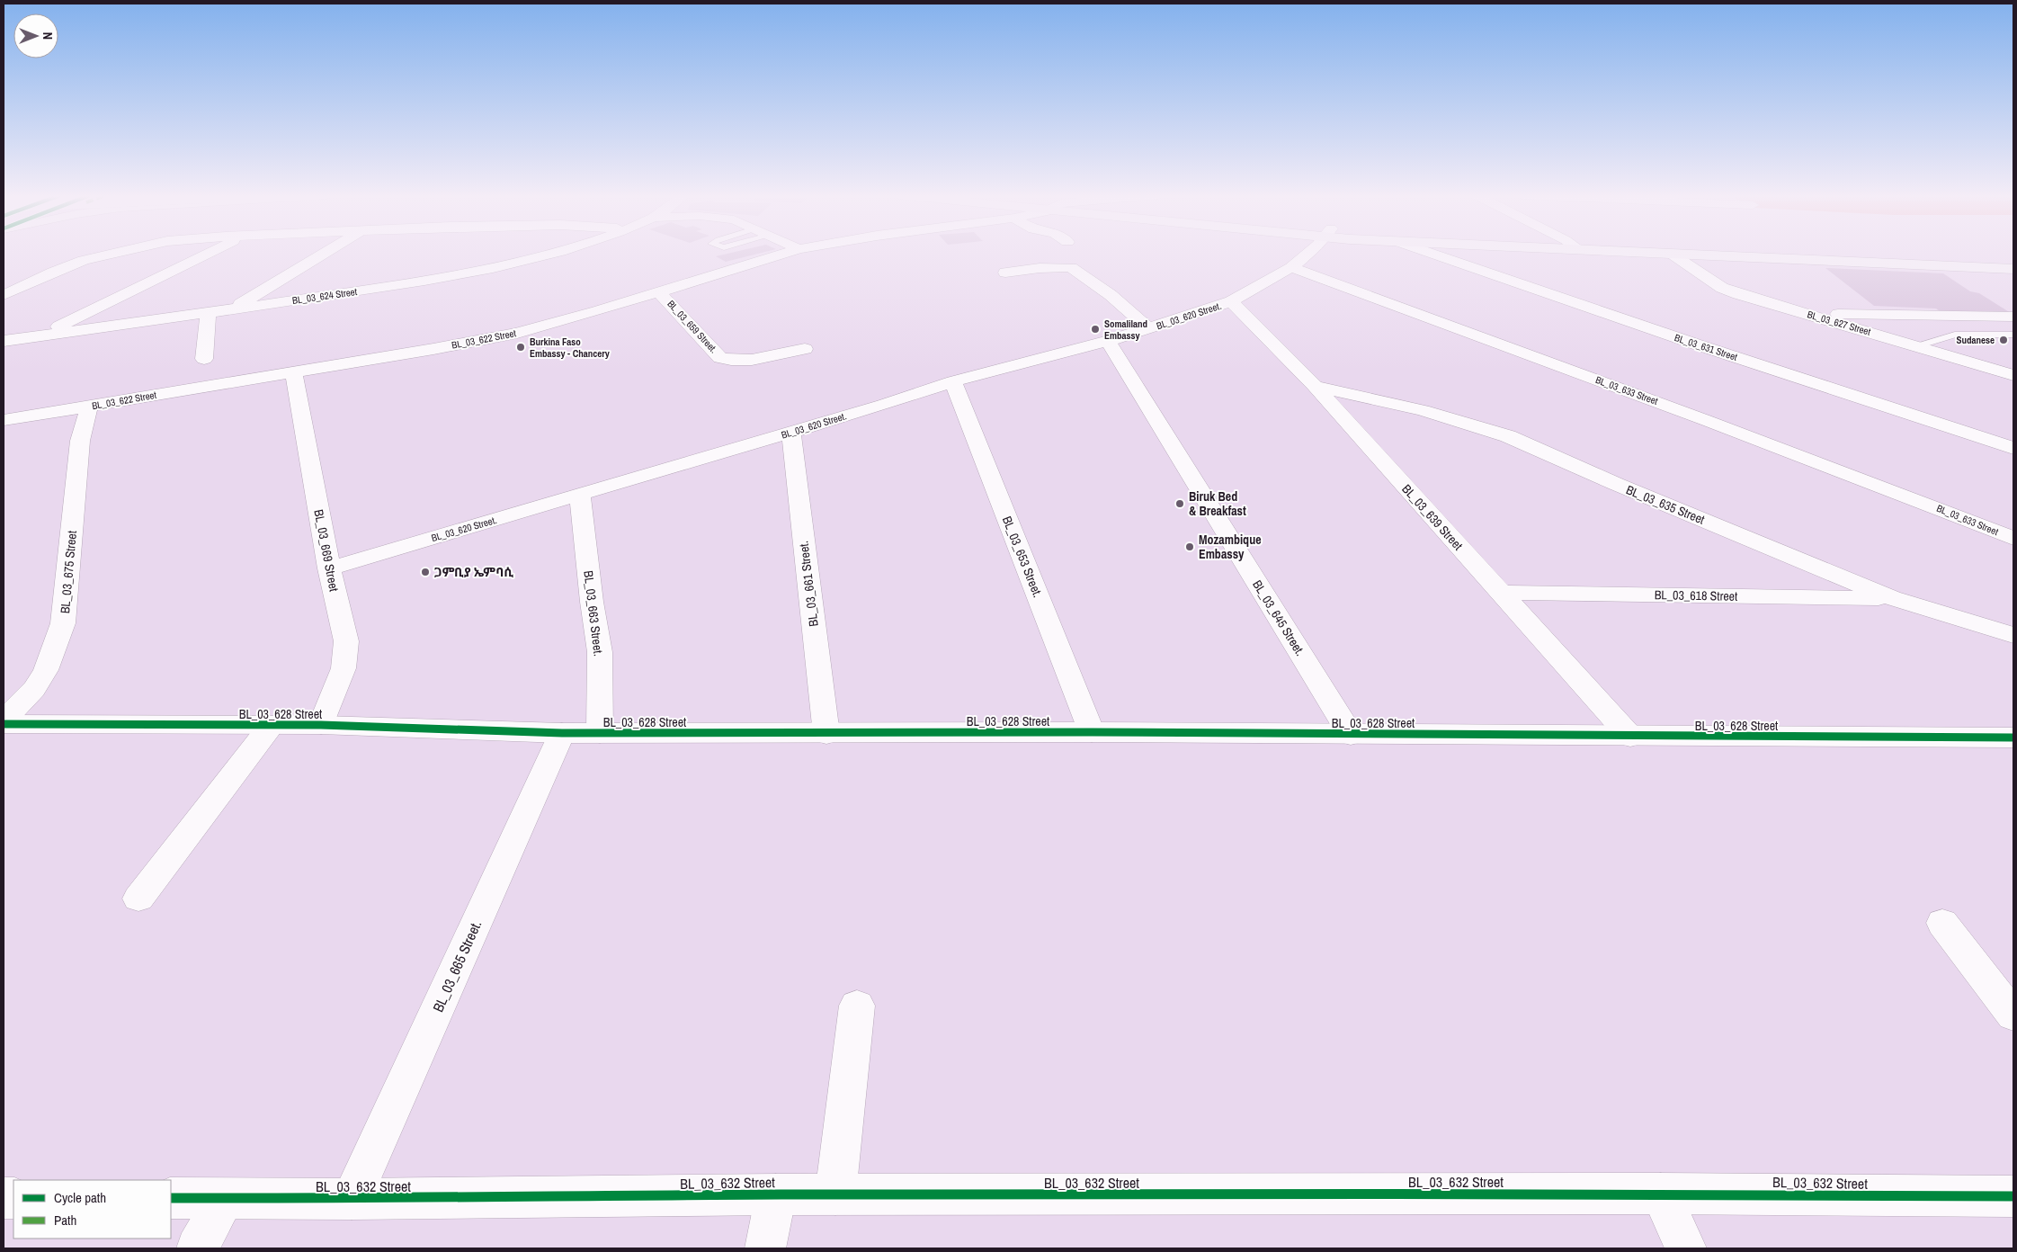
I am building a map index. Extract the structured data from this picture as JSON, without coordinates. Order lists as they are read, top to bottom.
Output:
{
  "streets": {
    "street": [
      "BL_03_624 Street",
      "BL_03_620 Street.",
      "BL_03_627 Street",
      "BL_03_659 Street.",
      "BL_03_622 Street",
      "BL_03_631 Street",
      "BL_03_633 Street",
      "BL_03_635 Street",
      "BL_03_639 Street",
      "BL_03_669 Street",
      "BL_03_653 Street.",
      "BL_03_675 Street",
      "BL_03_661 Street.",
      "BL_03_618 Street",
      "BL_03_663 Street.",
      "BL_03_645 Street.",
      "BL_03_628 Street",
      "BL_03_665 Street.",
      "BL_03_632 Street"
    ]
  },
  "crossings": [
    ["BL_03_620 Street.", "BL_03_633 Street"],
    ["BL_03_620 Street.", "BL_03_639 Street"],
    ["BL_03_620 Street.", "BL_03_669 Street"],
    ["BL_03_620 Street.", "BL_03_653 Street."],
    ["BL_03_620 Street.", "BL_03_661 Street."],
    ["BL_03_620 Street.", "BL_03_663 Street."],
    ["BL_03_620 Street.", "BL_03_645 Street."],
    ["BL_03_659 Street.", "BL_03_622 Street"],
    ["BL_03_622 Street", "BL_03_669 Street"],
    ["BL_03_622 Street", "BL_03_675 Street"],
    ["BL_03_635 Street", "BL_03_639 Street"],
    ["BL_03_635 Street", "BL_03_618 Street"],
    ["BL_03_639 Street", "BL_03_618 Street"],
    ["BL_03_639 Street", "BL_03_628 Street"],
    ["BL_03_669 Street", "BL_03_628 Street"],
    ["BL_03_653 Street.", "BL_03_628 Street"],
    ["BL_03_675 Street", "BL_03_628 Street"],
    ["BL_03_661 Street.", "BL_03_628 Street"],
    ["BL_03_663 Street.", "BL_03_628 Street"],
    ["BL_03_645 Street.", "BL_03_628 Street"],
    ["BL_03_628 Street", "BL_03_665 Street."],
    ["BL_03_665 Street.", "BL_03_632 Street"]
  ],
  "places": [
    "Somaliland Embassy",
    "Sudanese",
    "Burkina Faso Embassy - Chancery",
    "Biruk Bed & Breakfast",
    "Mozambique Embassy",
    "ጋምቢያ ኤምባሲ"
  ],
  "legend": ["Cycle path", "Path"],
  "north": "right"
}
